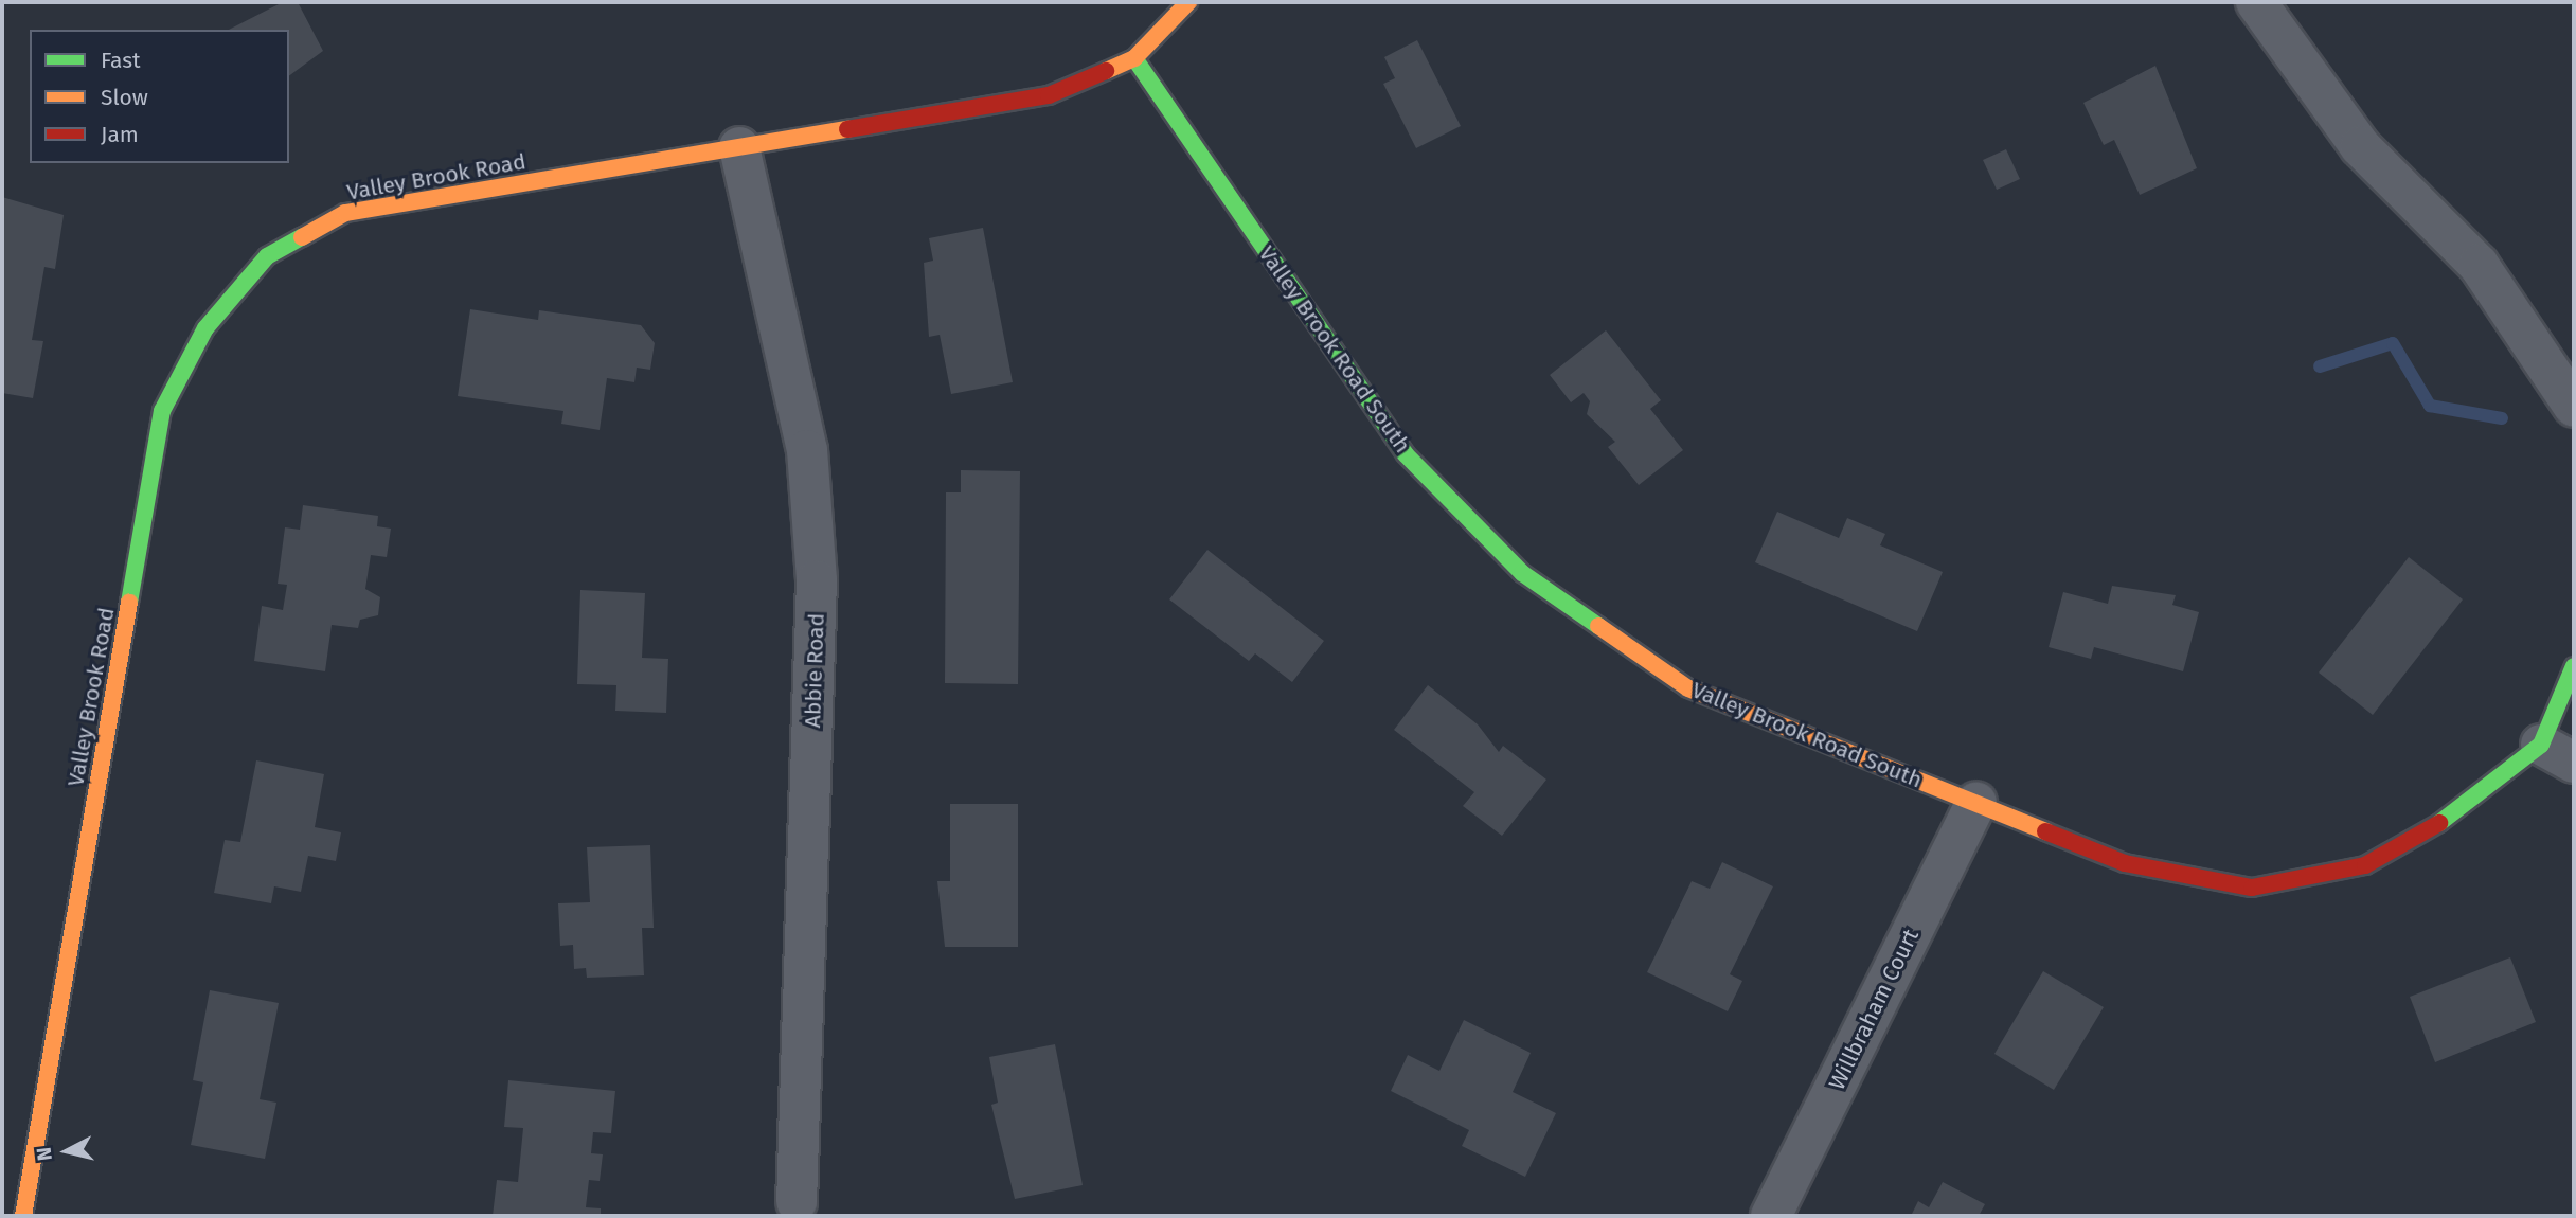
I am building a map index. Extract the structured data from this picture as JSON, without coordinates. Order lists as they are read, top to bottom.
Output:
{
  "streets": {
    "street": [
      "Valley Brook Road",
      "Valley Brook Road South",
      "Abbie Road",
      "Willbraham Court"
    ]
  },
  "crossings": [
    ["Valley Brook Road", "Valley Brook Road South"],
    ["Valley Brook Road", "Abbie Road"],
    ["Valley Brook Road South", "Willbraham Court"]
  ],
  "legend": ["Fast", "Slow", "Jam"],
  "north": "left"
}
